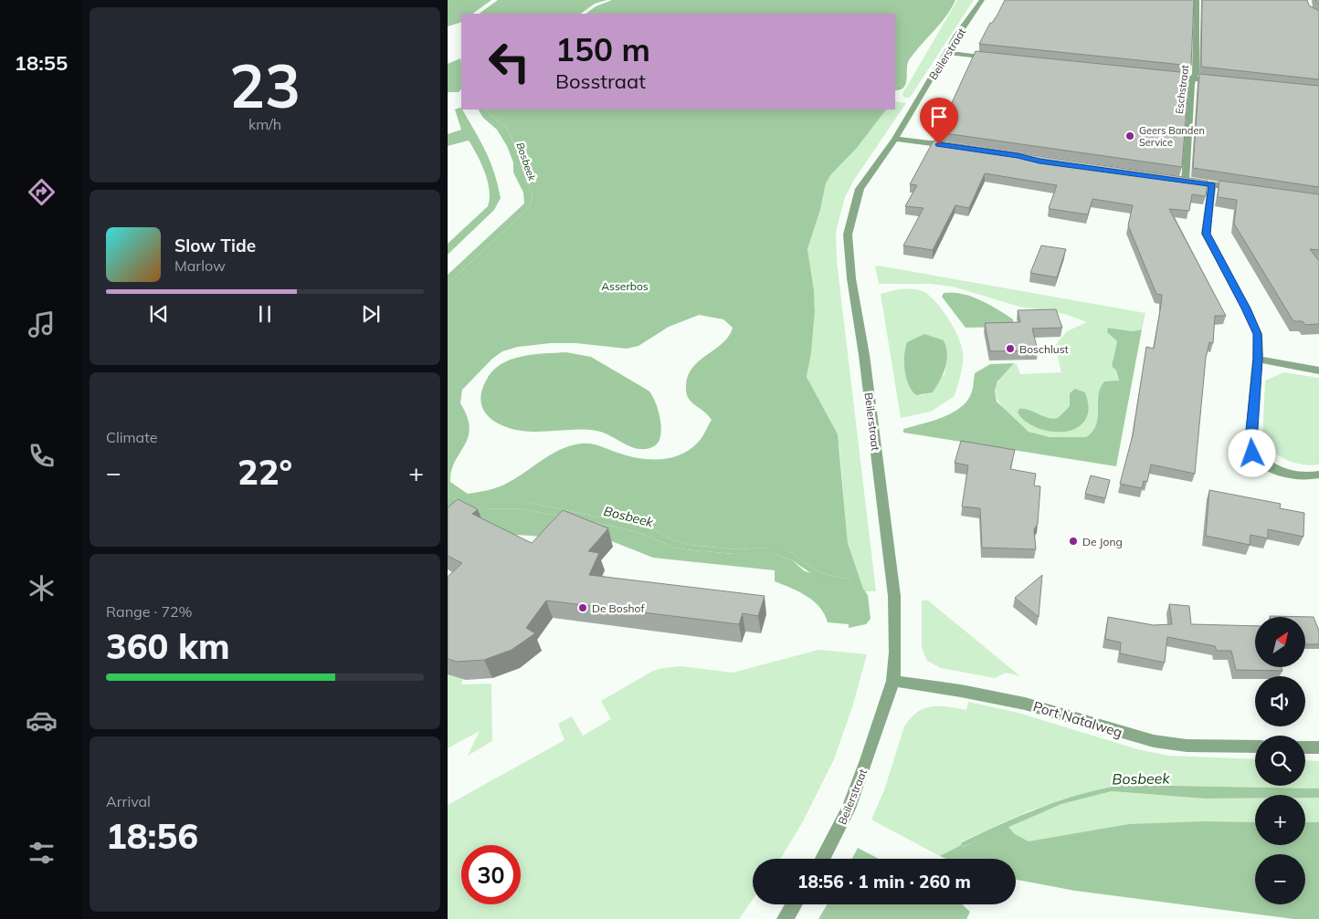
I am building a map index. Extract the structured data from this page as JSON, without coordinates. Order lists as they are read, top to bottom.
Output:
{
  "streets": {
    "street": ["Beilerstraat", "Eschstraat", "Port Natalweg"]
  },
  "crossings": [
    ["Beilerstraat", "Port Natalweg"]
  ],
  "water": ["Bosbeek"],
  "parks": ["Asserbos"],
  "places": [
    "Geers Banden Service",
    "Boschlust",
    "De Jong",
    "De Boshof"
  ],
  "north": "top right",
  "page": {
    "tabs": "18:55",
    "tile": [
      ["23", "km/h"],
      "Climate",
      ["Range · 72%", "360 km"],
      ["Arrival", "18:56"]
    ],
    "turn": ["150 m", "Bosstraat"],
    "song": ["Slow Tide", "Marlow"],
    "heat": ["−", "22°", "+"],
    "map_buttons": ["+", "−"],
    "limit": "30",
    "trip": "18:56 · 1 min · 260 m"
  }
}
